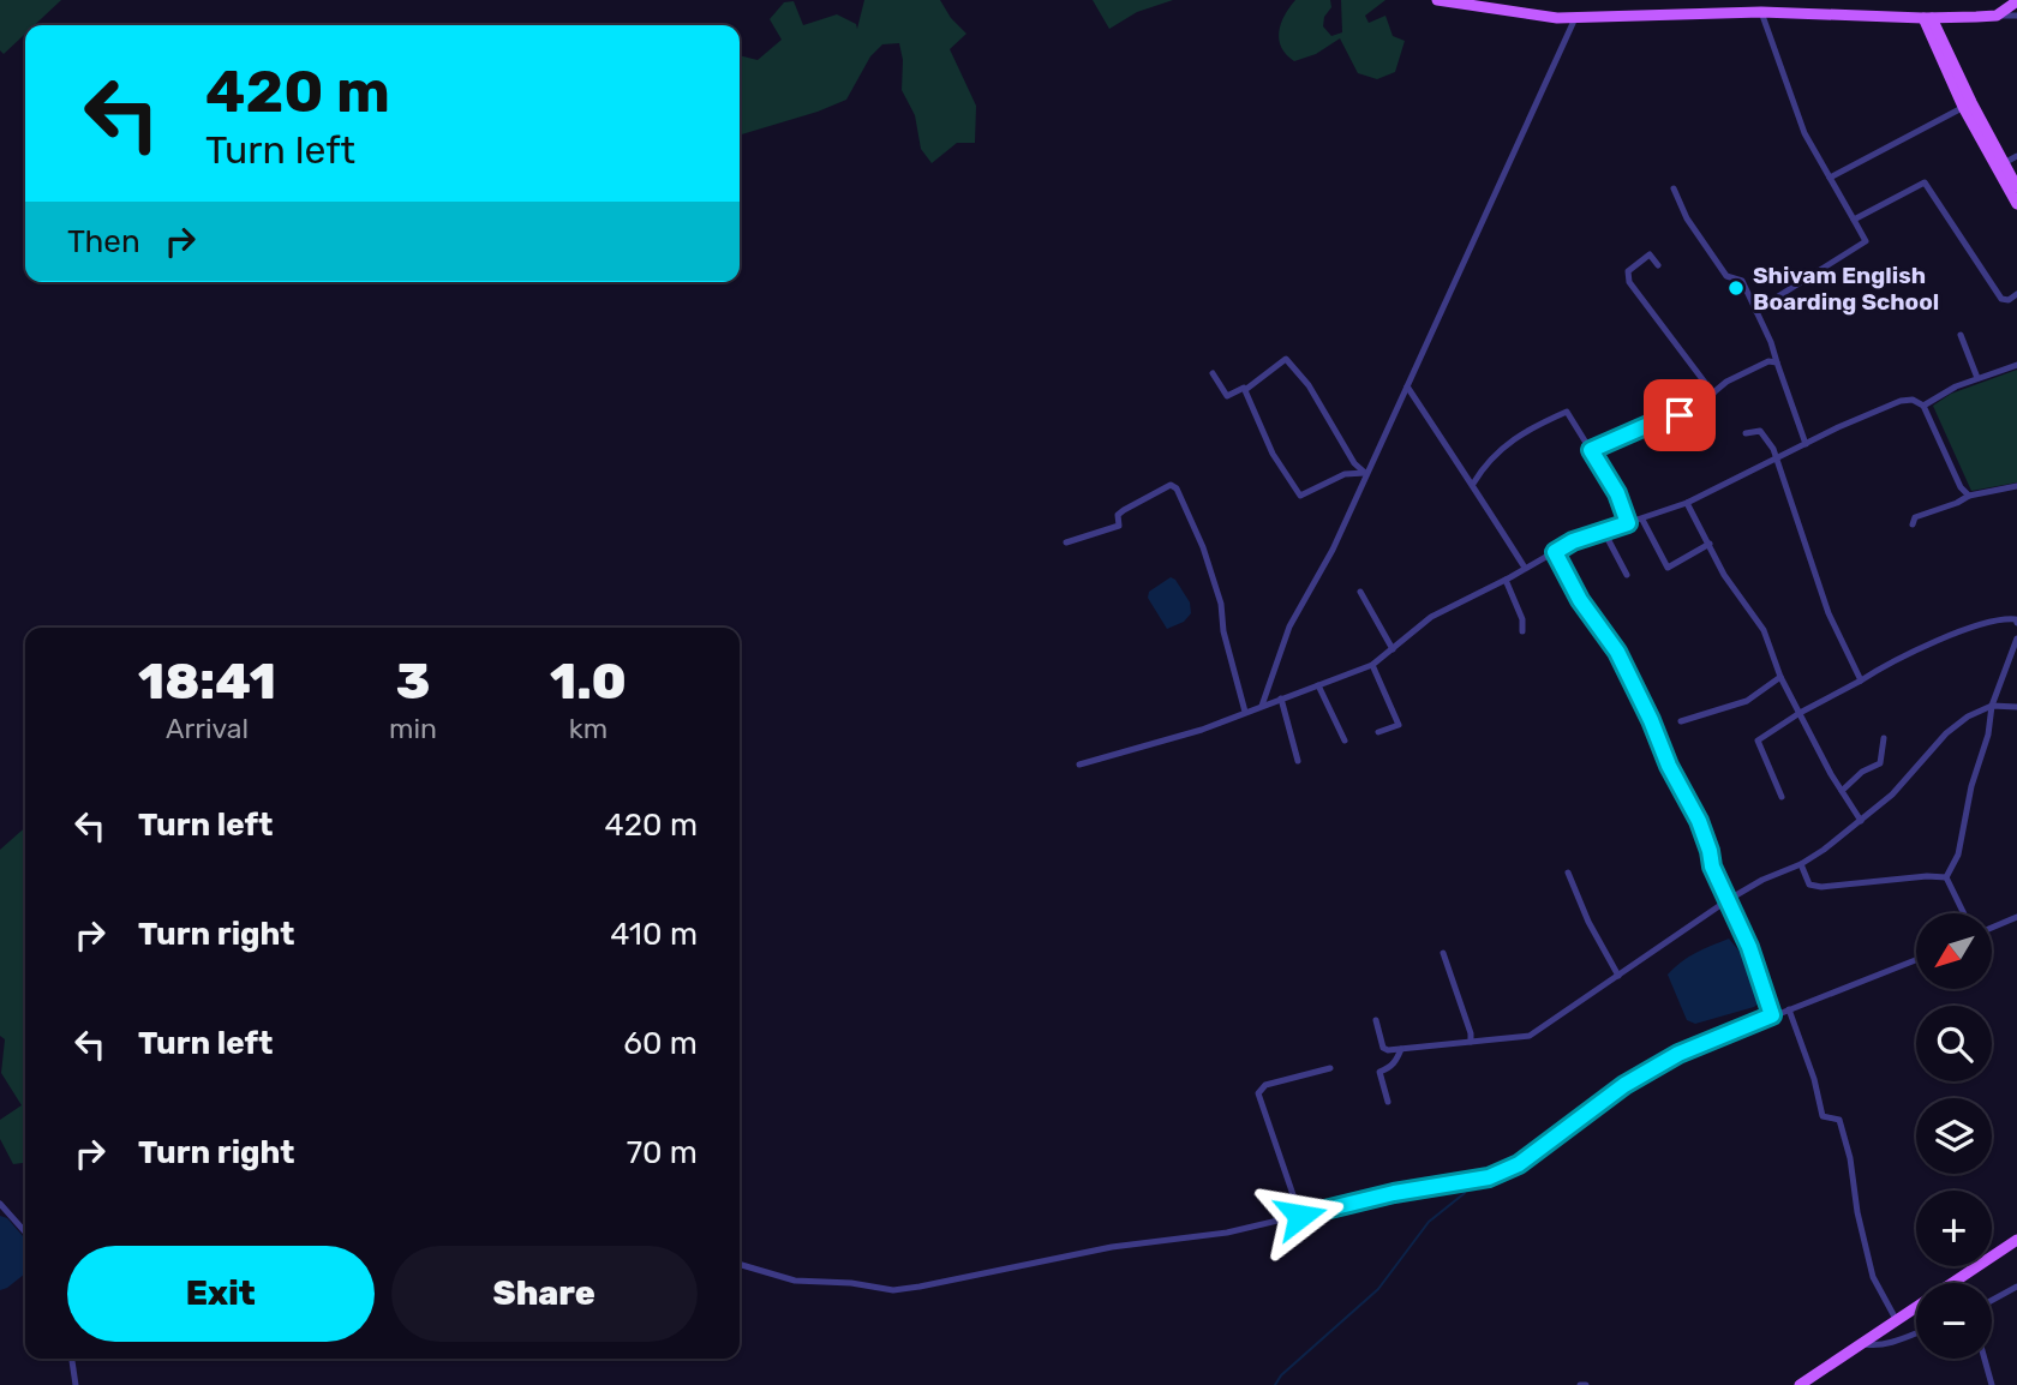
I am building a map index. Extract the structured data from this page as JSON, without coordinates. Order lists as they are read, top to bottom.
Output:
{
  "places": ["Shivam English Boarding School"],
  "north": "bottom left",
  "page": {
    "turn": ["420 m", "Turn left"],
    "then": "Then",
    "eta": [
      "18:41",
      "Arrival",
      "3",
      "min",
      "1.0",
      "km"
    ],
    "list": [
      {
        "name": "Turn left",
        "value": "420 m"
      },
      {
        "name": "Turn right",
        "value": "410 m"
      },
      {
        "name": "Turn left",
        "value": "60 m"
      },
      {
        "name": "Turn right",
        "value": "70 m"
      }
    ],
    "map_buttons": ["+", "−"],
    "buttons": ["Exit", "Share"]
  }
}
